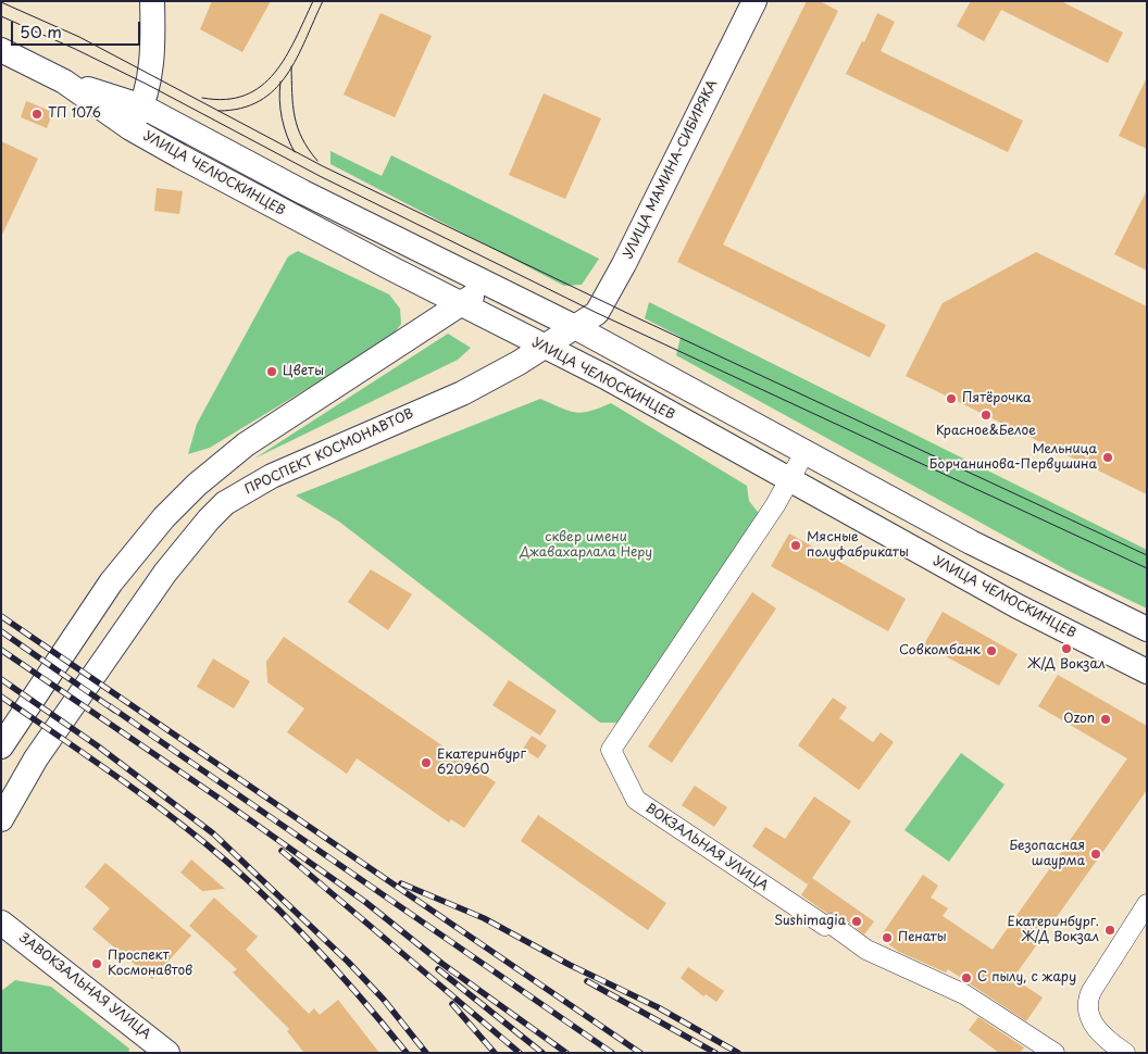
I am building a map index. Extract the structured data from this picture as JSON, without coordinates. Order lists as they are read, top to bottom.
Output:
{
  "streets": {
    "main road": [
      "УЛИЦА МАМИНА-СИБИРЯКА",
      "УЛИЦА ЧЕЛЮСКИНЦЕВ",
      "ПРОСПЕКТ КОСМОНАВТОВ",
      "ЗАВОКЗАЛЬНАЯ УЛИЦА"
    ],
    "street": ["ВОКЗАЛЬНАЯ УЛИЦА"]
  },
  "crossings": [
    ["УЛИЦА МАМИНА-СИБИРЯКА", "УЛИЦА ЧЕЛЮСКИНЦЕВ"],
    ["УЛИЦА МАМИНА-СИБИРЯКА", "ПРОСПЕКТ КОСМОНАВТОВ"],
    ["УЛИЦА ЧЕЛЮСКИНЦЕВ", "ПРОСПЕКТ КОСМОНАВТОВ"],
    ["УЛИЦА ЧЕЛЮСКИНЦЕВ", "ВОКЗАЛЬНАЯ УЛИЦА"]
  ],
  "parks": ["сквер имени Джавахарлала Неру"],
  "places": [
    "ТП 1076",
    "Цветы",
    "Пятёрочка",
    "Красное&Белое",
    "Мельница Борчанинова-Первушина",
    "Мясные полуфабрикаты",
    "Ж/Д Вокзал",
    "Совкомбанк",
    "Ozon",
    "Екатеринбург 620960",
    "Безопасная шаурма",
    "Sushimagia",
    "Екатеринбург. Ж/Д Вокзал",
    "Пенаты",
    "Проспект Космонавтов",
    "С пылу, с жару"
  ],
  "scale_bar": "50 m"
}
